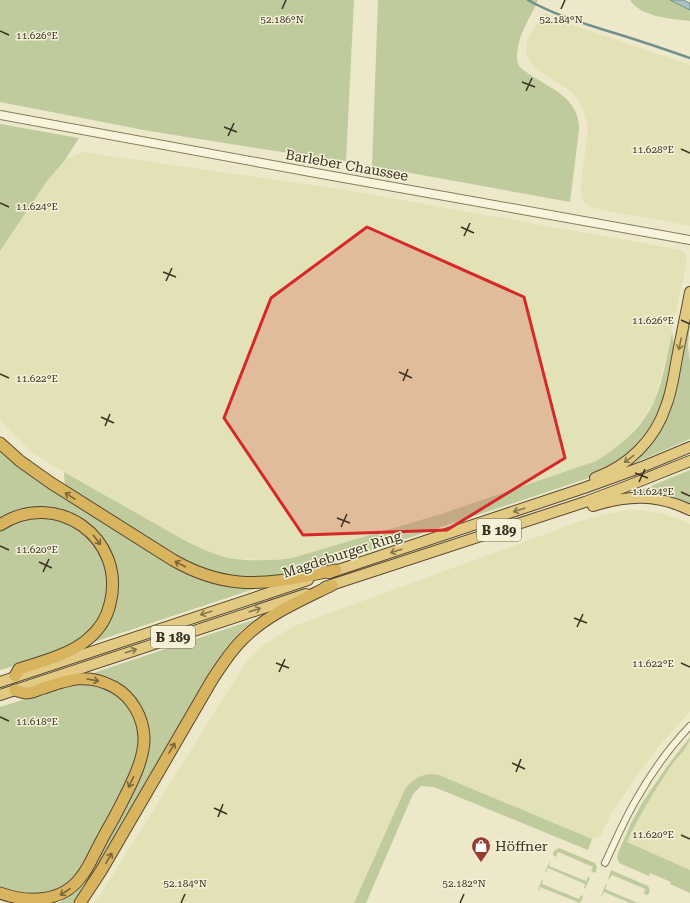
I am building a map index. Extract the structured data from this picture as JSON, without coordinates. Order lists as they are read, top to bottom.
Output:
{
  "streets": {
    "highway": ["B 189", "Magdeburger Ring"],
    "street": ["Barleber Chaussee"]
  },
  "places": {
    "shop": ["Höffner"]
  },
  "coordinates": [
    "52.184°N",
    "52.186°N",
    "11.626°E",
    "11.628°E",
    "11.624°E",
    "11.622°E",
    "11.620°E",
    "11.618°E",
    "52.182°N"
  ]
}
